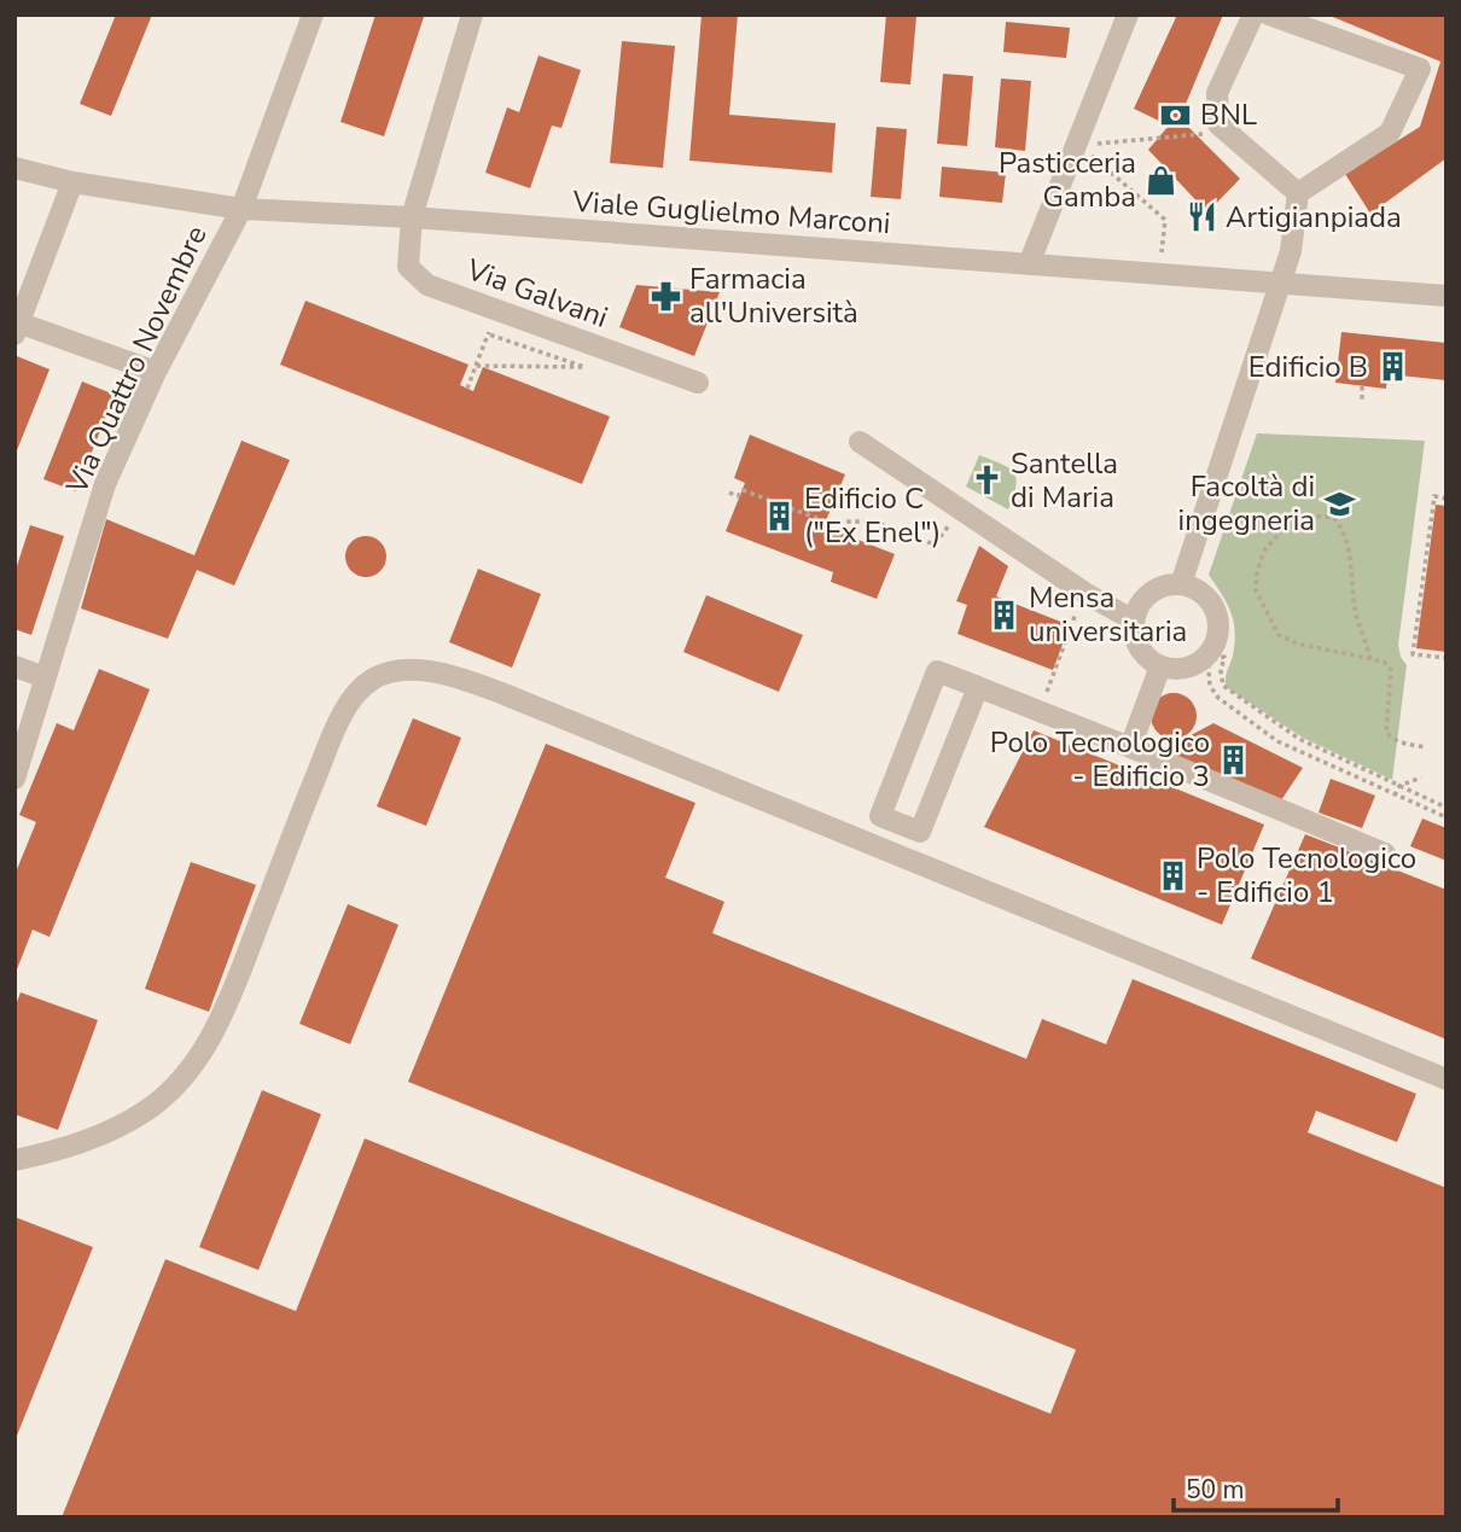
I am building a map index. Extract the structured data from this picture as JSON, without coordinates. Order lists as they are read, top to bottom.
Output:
{
  "streets": {
    "street": ["Viale Guglielmo Marconi", "Via Galvani", "Via Quattro Novembre"]
  },
  "crossings": [
    ["Viale Guglielmo Marconi", "Via Galvani"],
    ["Viale Guglielmo Marconi", "Via Quattro Novembre"]
  ],
  "places": {
    "bank": ["BNL"],
    "shop": ["Pasticceria Gamba"],
    "restaurant": ["Artigianpiada"],
    "pharmacy": ["Farmacia all'Università"],
    "building": [
      "Edificio B",
      "Edificio C (\"Ex Enel\")",
      "Mensa universitaria",
      "Polo Tecnologico - Edificio 3",
      "Polo Tecnologico - Edificio 1"
    ],
    "church": ["Santella di Maria"],
    "school or university": ["Facoltà di ingegneria"]
  },
  "scale_bar": "50 m"
}
